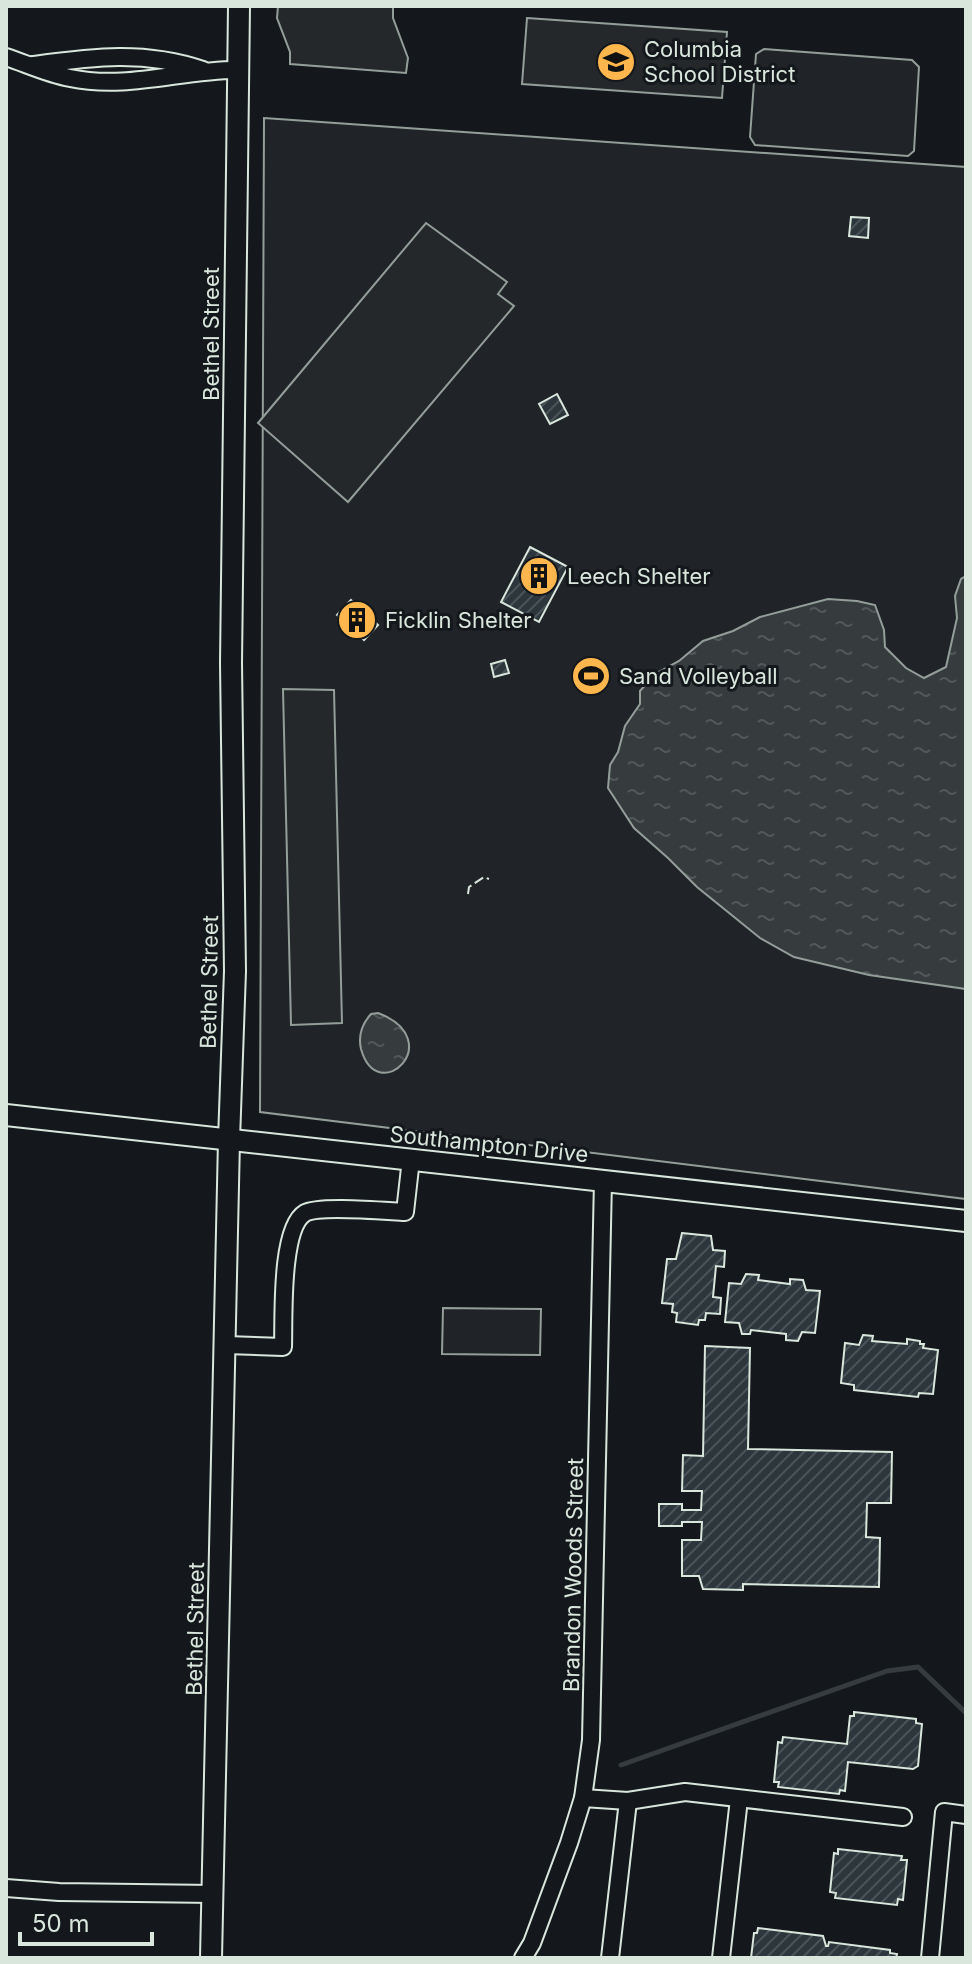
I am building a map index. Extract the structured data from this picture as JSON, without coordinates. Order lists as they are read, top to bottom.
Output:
{
  "streets": {
    "street": ["Bethel Street", "Southampton Drive", "Brandon Woods Street"]
  },
  "crossings": [
    ["Bethel Street", "Southampton Drive"],
    ["Southampton Drive", "Brandon Woods Street"]
  ],
  "places": {
    "school or university": ["Columbia School District"],
    "building": ["Leech Shelter", "Ficklin Shelter"],
    "sports": ["Sand Volleyball"]
  },
  "scale_bar": "50 m"
}
